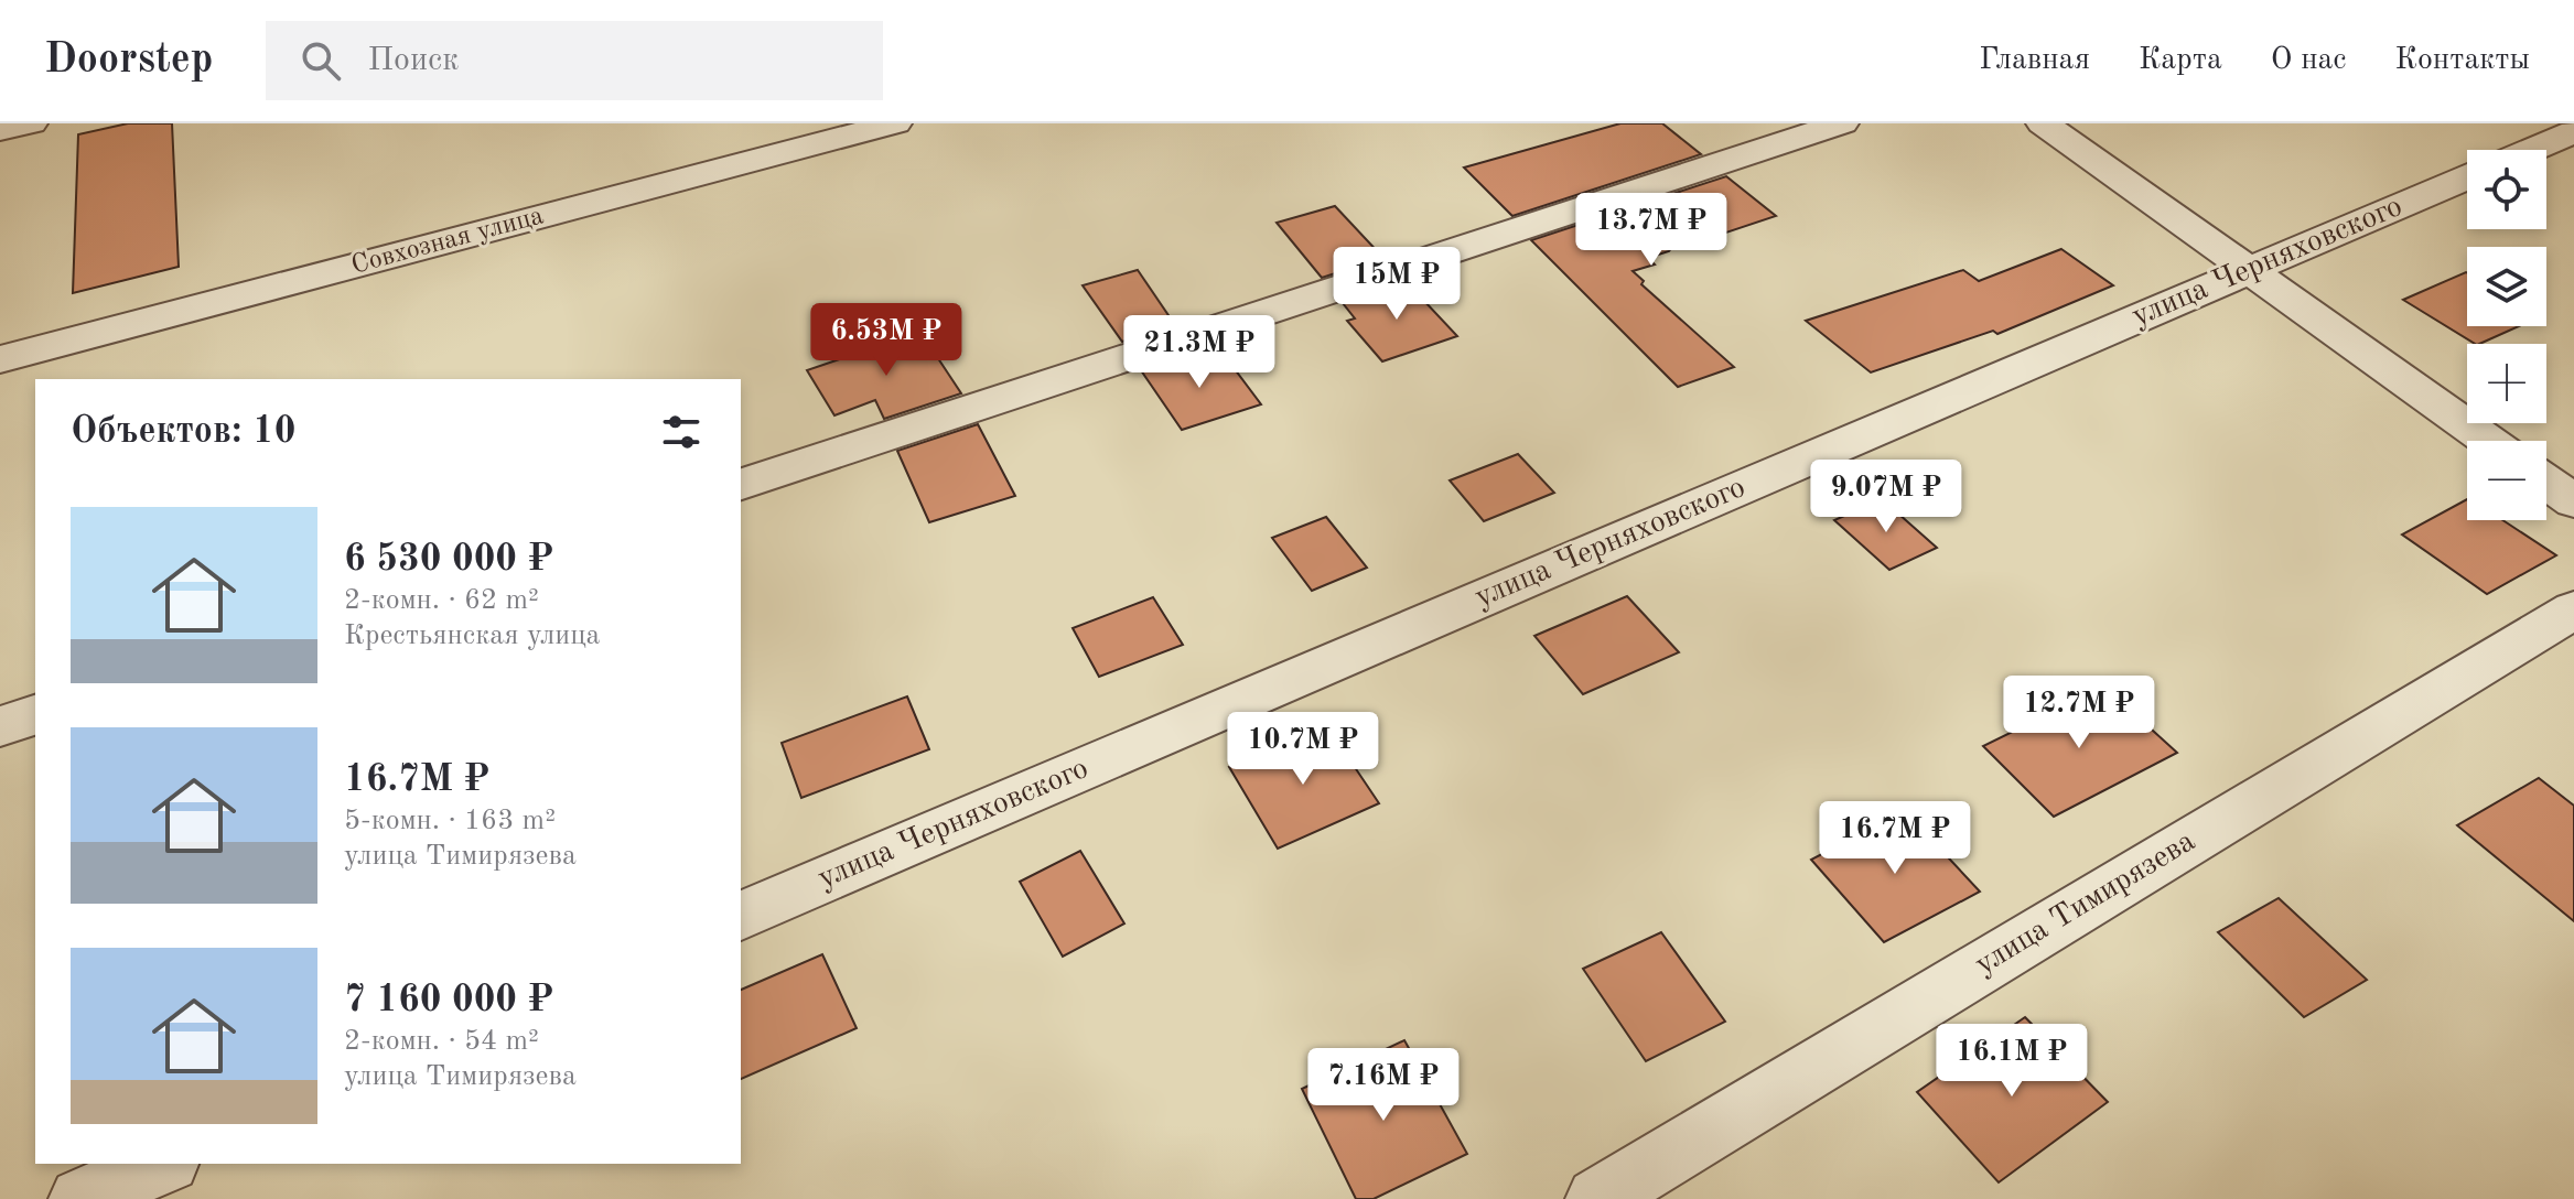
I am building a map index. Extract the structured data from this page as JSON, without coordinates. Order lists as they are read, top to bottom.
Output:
{
  "streets": {
    "street": ["Совхозная улица", "улица Черняховского", "улица Тимирязева"]
  },
  "page": {
    "header": "Doorstep",
    "search": "Поиск",
    "nav": [
      "Главная",
      "Карта",
      "О нас",
      "Контакты"
    ],
    "map_buttons": ["+", "−"],
    "price": [
      "13.7M ₽",
      "15M ₽",
      "6.53M ₽",
      "21.3M ₽",
      "9.07M ₽",
      "12.7M ₽",
      "10.7M ₽",
      "16.7M ₽",
      "16.1M ₽",
      "7.16M ₽"
    ],
    "heading": "Объектов: 10",
    "list": [
      {
        "name": "6 530 000 ₽",
        "note": "2-комн. · 62 m² · Крестьянская улица"
      },
      {
        "name": "16.7M ₽",
        "note": "5-комн. · 163 m² · улица Тимирязева"
      },
      {
        "name": "7 160 000 ₽",
        "note": "2-комн. · 54 m² · улица Тимирязева"
      }
    ]
  }
}
